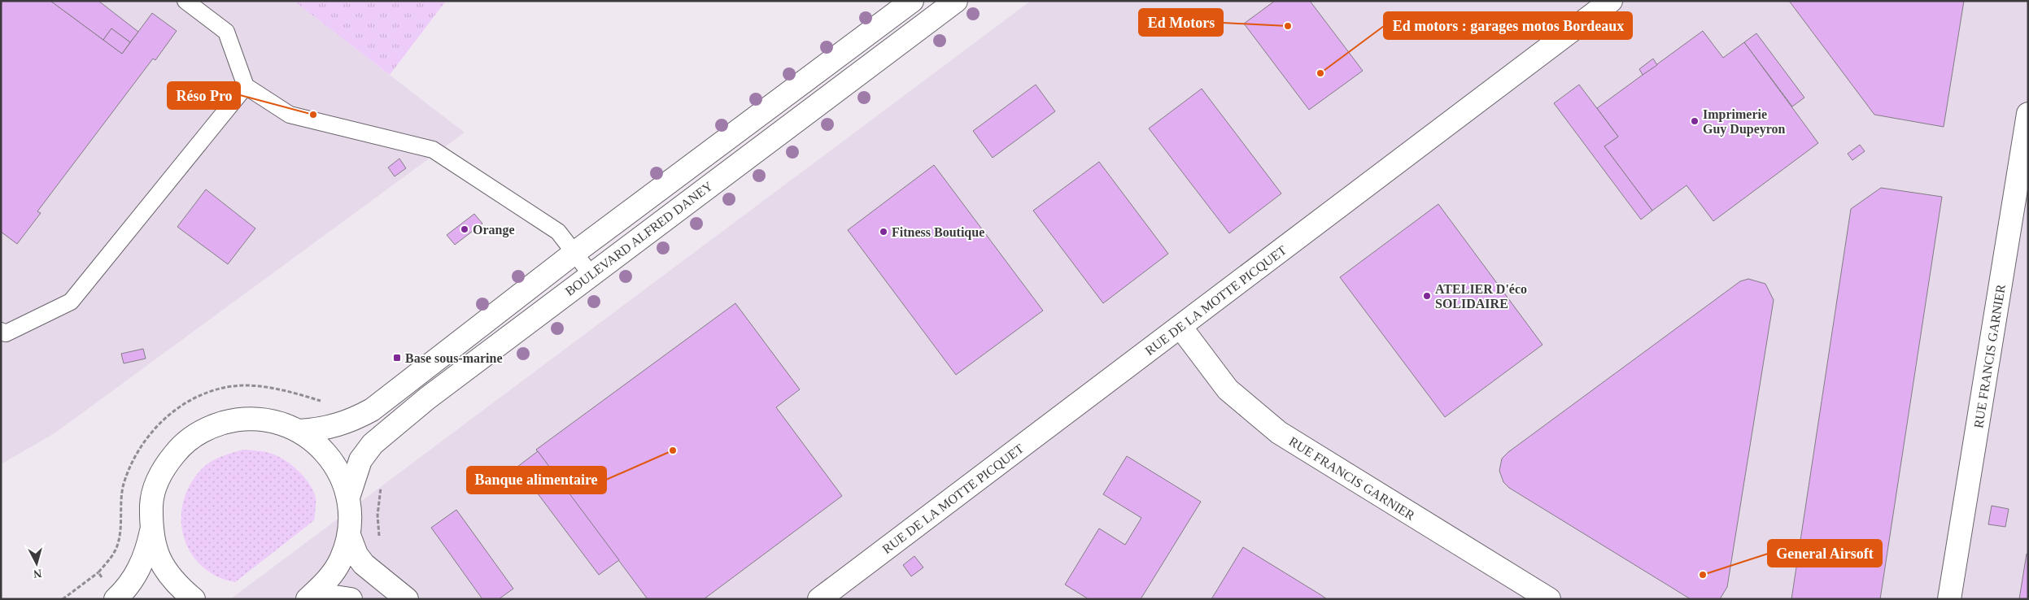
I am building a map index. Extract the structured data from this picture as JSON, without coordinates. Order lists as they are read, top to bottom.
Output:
{
  "streets": {
    "main road": ["BOULEVARD ALFRED DANEY", "RUE DE LA MOTTE PICQUET", "RUE FRANCIS GARNIER"]
  },
  "crossings": [
    ["RUE DE LA MOTTE PICQUET", "RUE FRANCIS GARNIER"]
  ],
  "places": {
    "other": [
      "Ed Motors",
      "Ed motors : garages motos Bordeaux",
      "Réso Pro",
      "Imprimerie Guy Dupeyron",
      "Orange",
      "Fitness Boutique",
      "ATELIER D'éco SOLIDAIRE",
      "Banque alimentaire",
      "General Airsoft"
    ],
    "transit": ["Base sous-marine"]
  },
  "north": "bottom"
}
